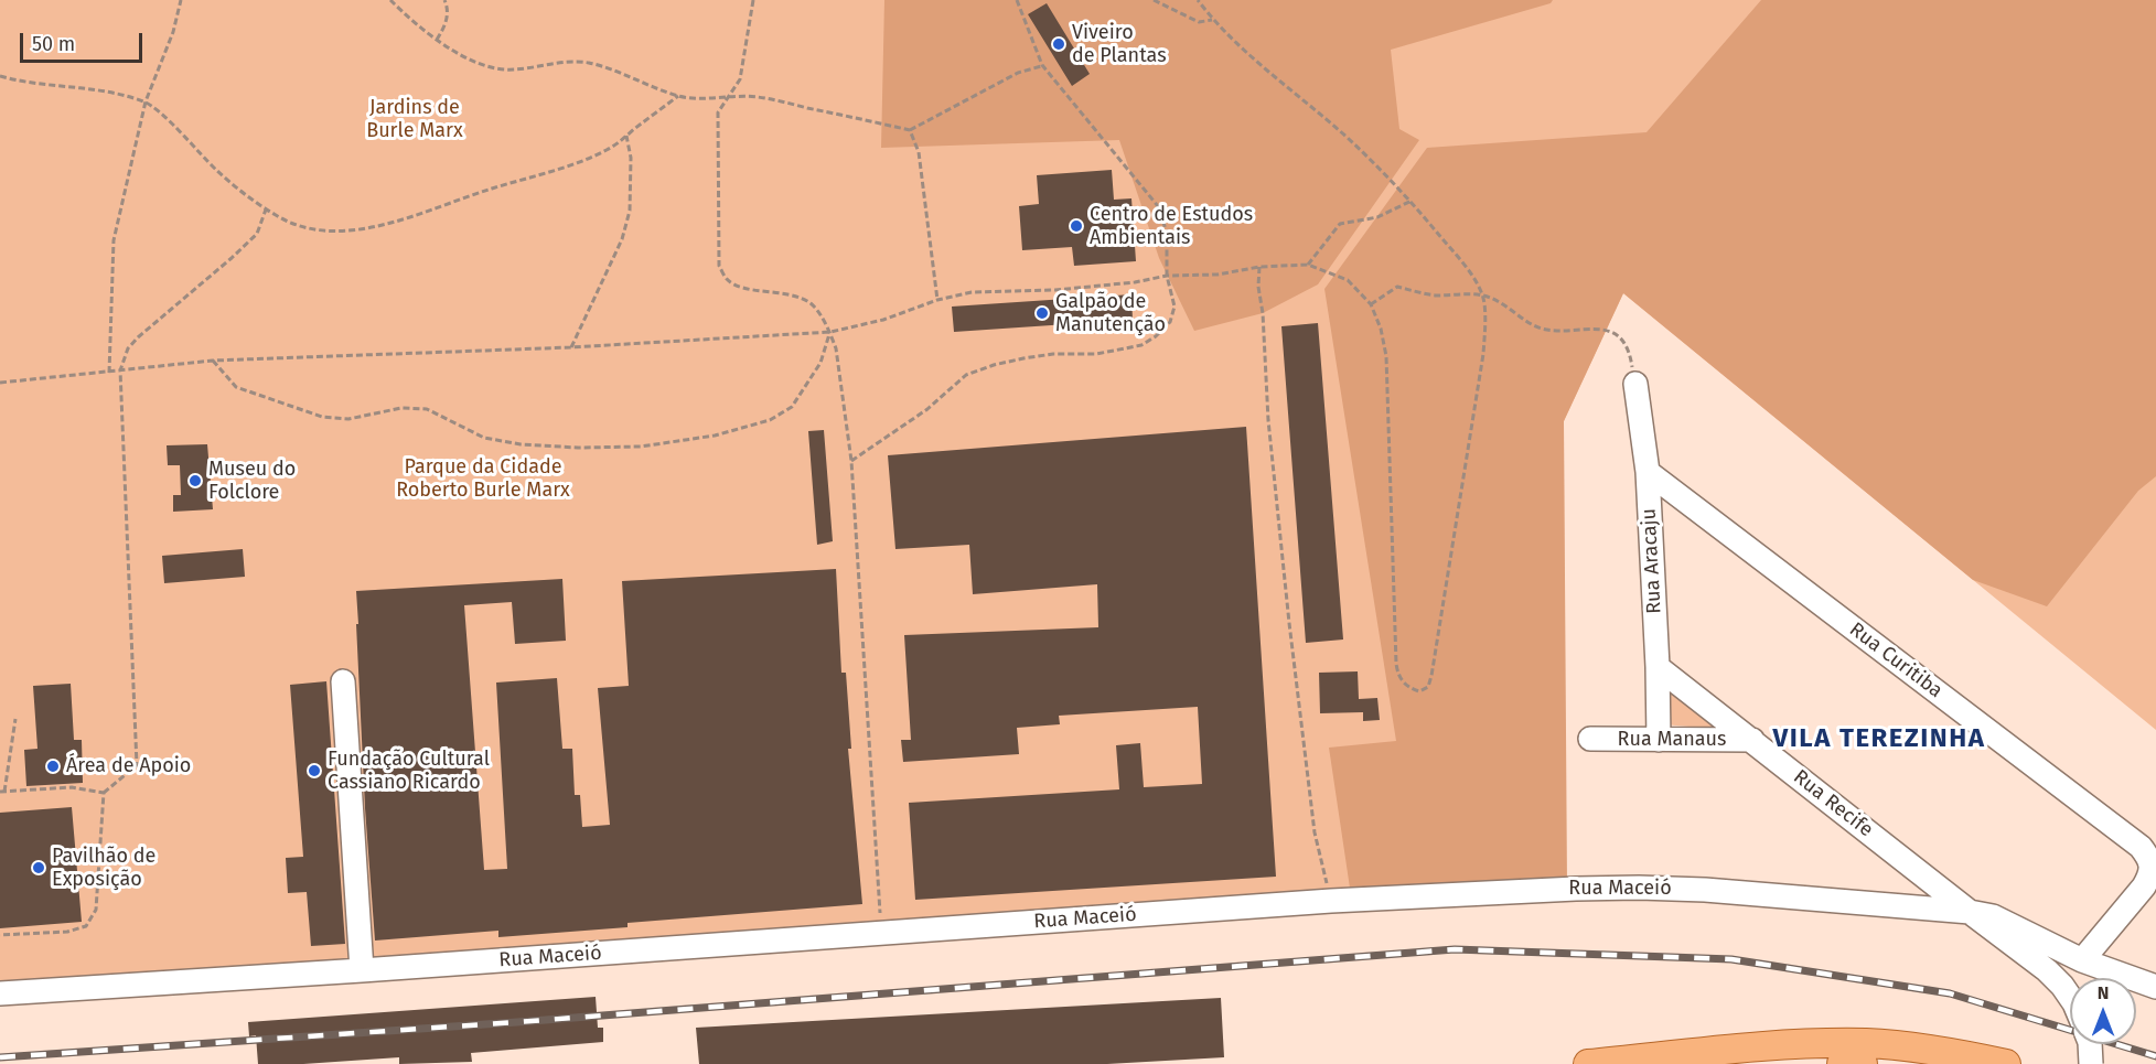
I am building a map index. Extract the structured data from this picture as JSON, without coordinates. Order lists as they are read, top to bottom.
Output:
{
  "streets": {
    "street": [
      "Rua Aracaju",
      "Rua Curitiba",
      "Rua Manaus",
      "Rua Recife",
      "Rua Maceió"
    ]
  },
  "crossings": [
    ["Rua Aracaju", "Rua Curitiba"],
    ["Rua Aracaju", "Rua Manaus"],
    ["Rua Aracaju", "Rua Recife"],
    ["Rua Curitiba", "Rua Maceió"],
    ["Rua Manaus", "Rua Recife"],
    ["Rua Recife", "Rua Maceió"]
  ],
  "districts": ["VILA TEREZINHA"],
  "parks": ["Jardins de Burle Marx", "Parque da Cidade Roberto Burle Marx"],
  "places": [
    "Viveiro de Plantas",
    "Centro de Estudos Ambientais",
    "Galpão de Manutenção",
    "Museu do Folclore",
    "Área de Apoio",
    "Fundação Cultural Cassiano Ricardo",
    "Pavilhão de Exposição"
  ],
  "scale_bar": "50 m",
  "north": "top"
}
